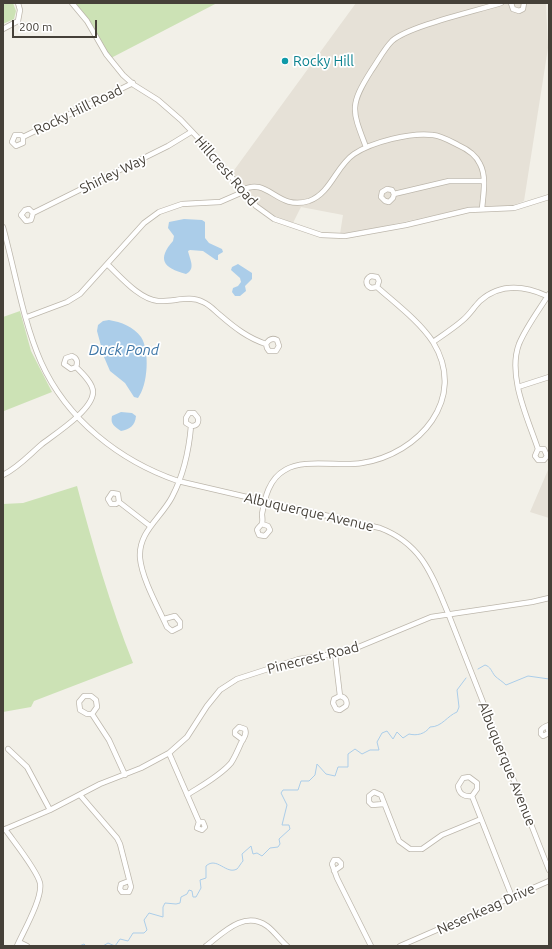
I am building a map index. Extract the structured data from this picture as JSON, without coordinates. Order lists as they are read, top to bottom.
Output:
{
  "streets": {
    "street": [
      "Rocky Hill Road",
      "Hillcrest Road",
      "Shirley Way",
      "Albuquerque Avenue",
      "Pinecrest Road",
      "Nesenkeag Drive"
    ]
  },
  "crossings": [
    ["Rocky Hill Road", "Hillcrest Road"],
    ["Hillcrest Road", "Shirley Way"],
    ["Albuquerque Avenue", "Pinecrest Road"]
  ],
  "water": ["Duck Pond"],
  "places": ["Rocky Hill"],
  "scale_bar": "200 m"
}
